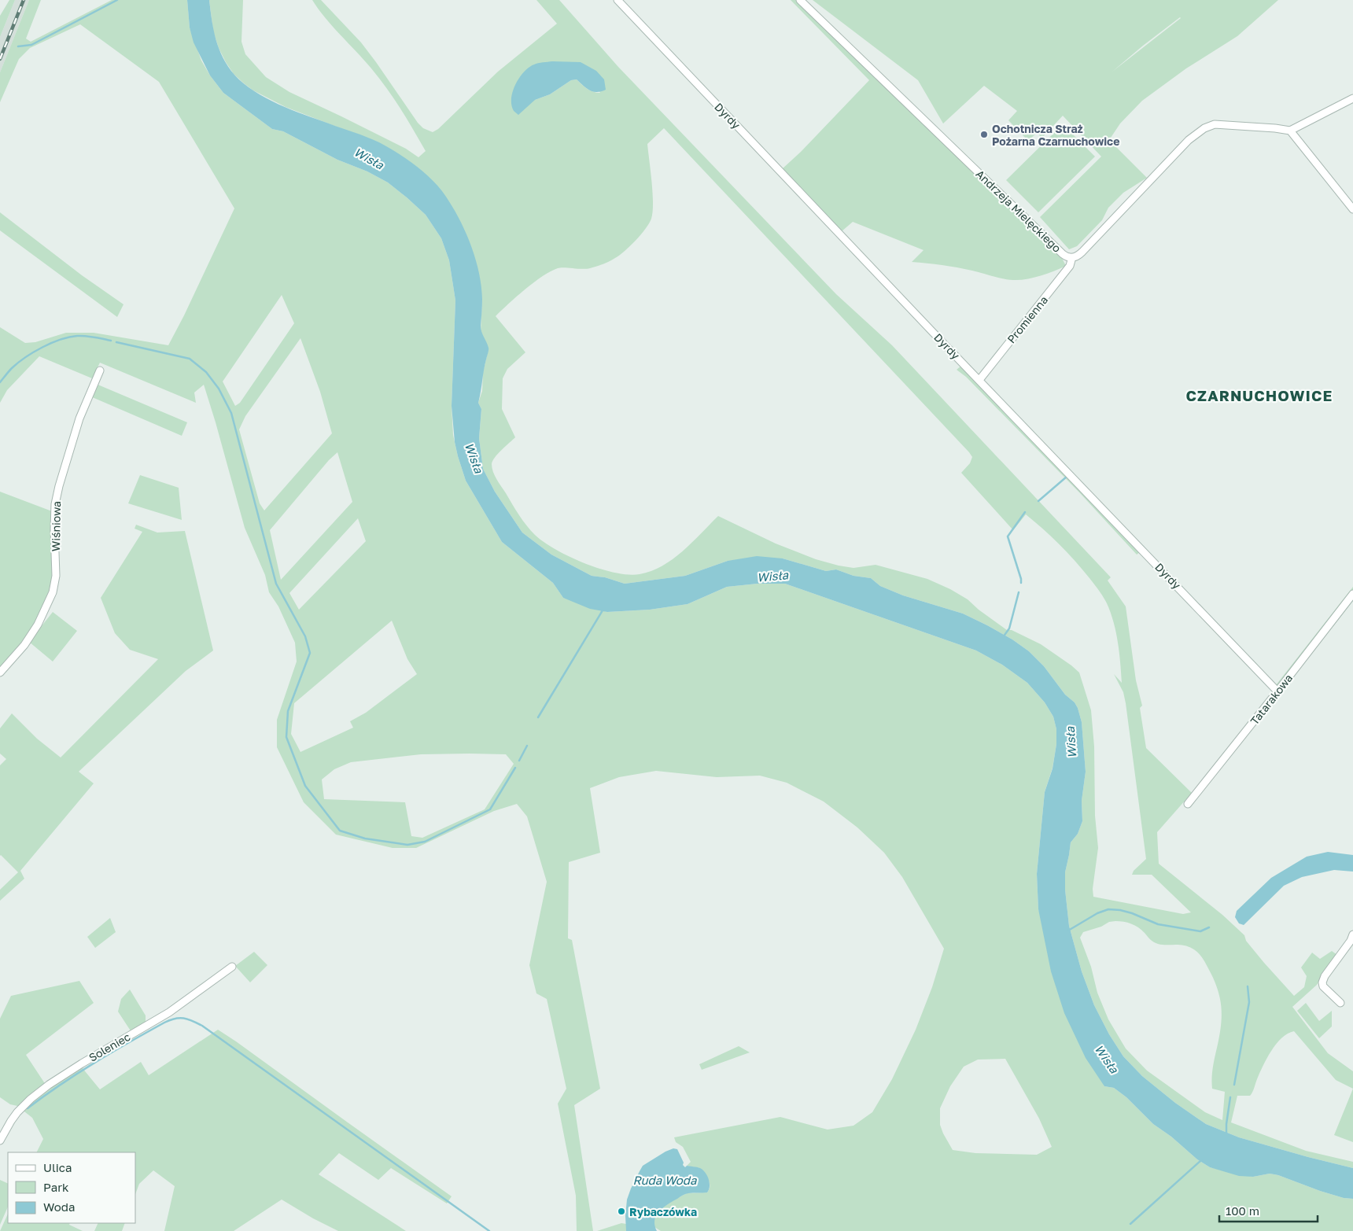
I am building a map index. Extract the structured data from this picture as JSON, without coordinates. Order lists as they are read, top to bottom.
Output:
{
  "streets": {
    "street": [
      "Dyrdy",
      "Andrzeja Mielęckiego",
      "Promienna",
      "Wiśniowa",
      "Tatarakowa",
      "Soleniec"
    ]
  },
  "crossings": [
    ["Dyrdy", "Promienna"],
    ["Dyrdy", "Tatarakowa"],
    ["Andrzeja Mielęckiego", "Promienna"]
  ],
  "districts": ["CZARNUCHOWICE"],
  "water": ["Wisła", "Ruda Woda"],
  "places": ["Ochotnicza Straż Pożarna Czarnuchowice", "Rybaczówka"],
  "legend": ["Ulica", "Park", "Woda"],
  "scale_bar": "100 m"
}
